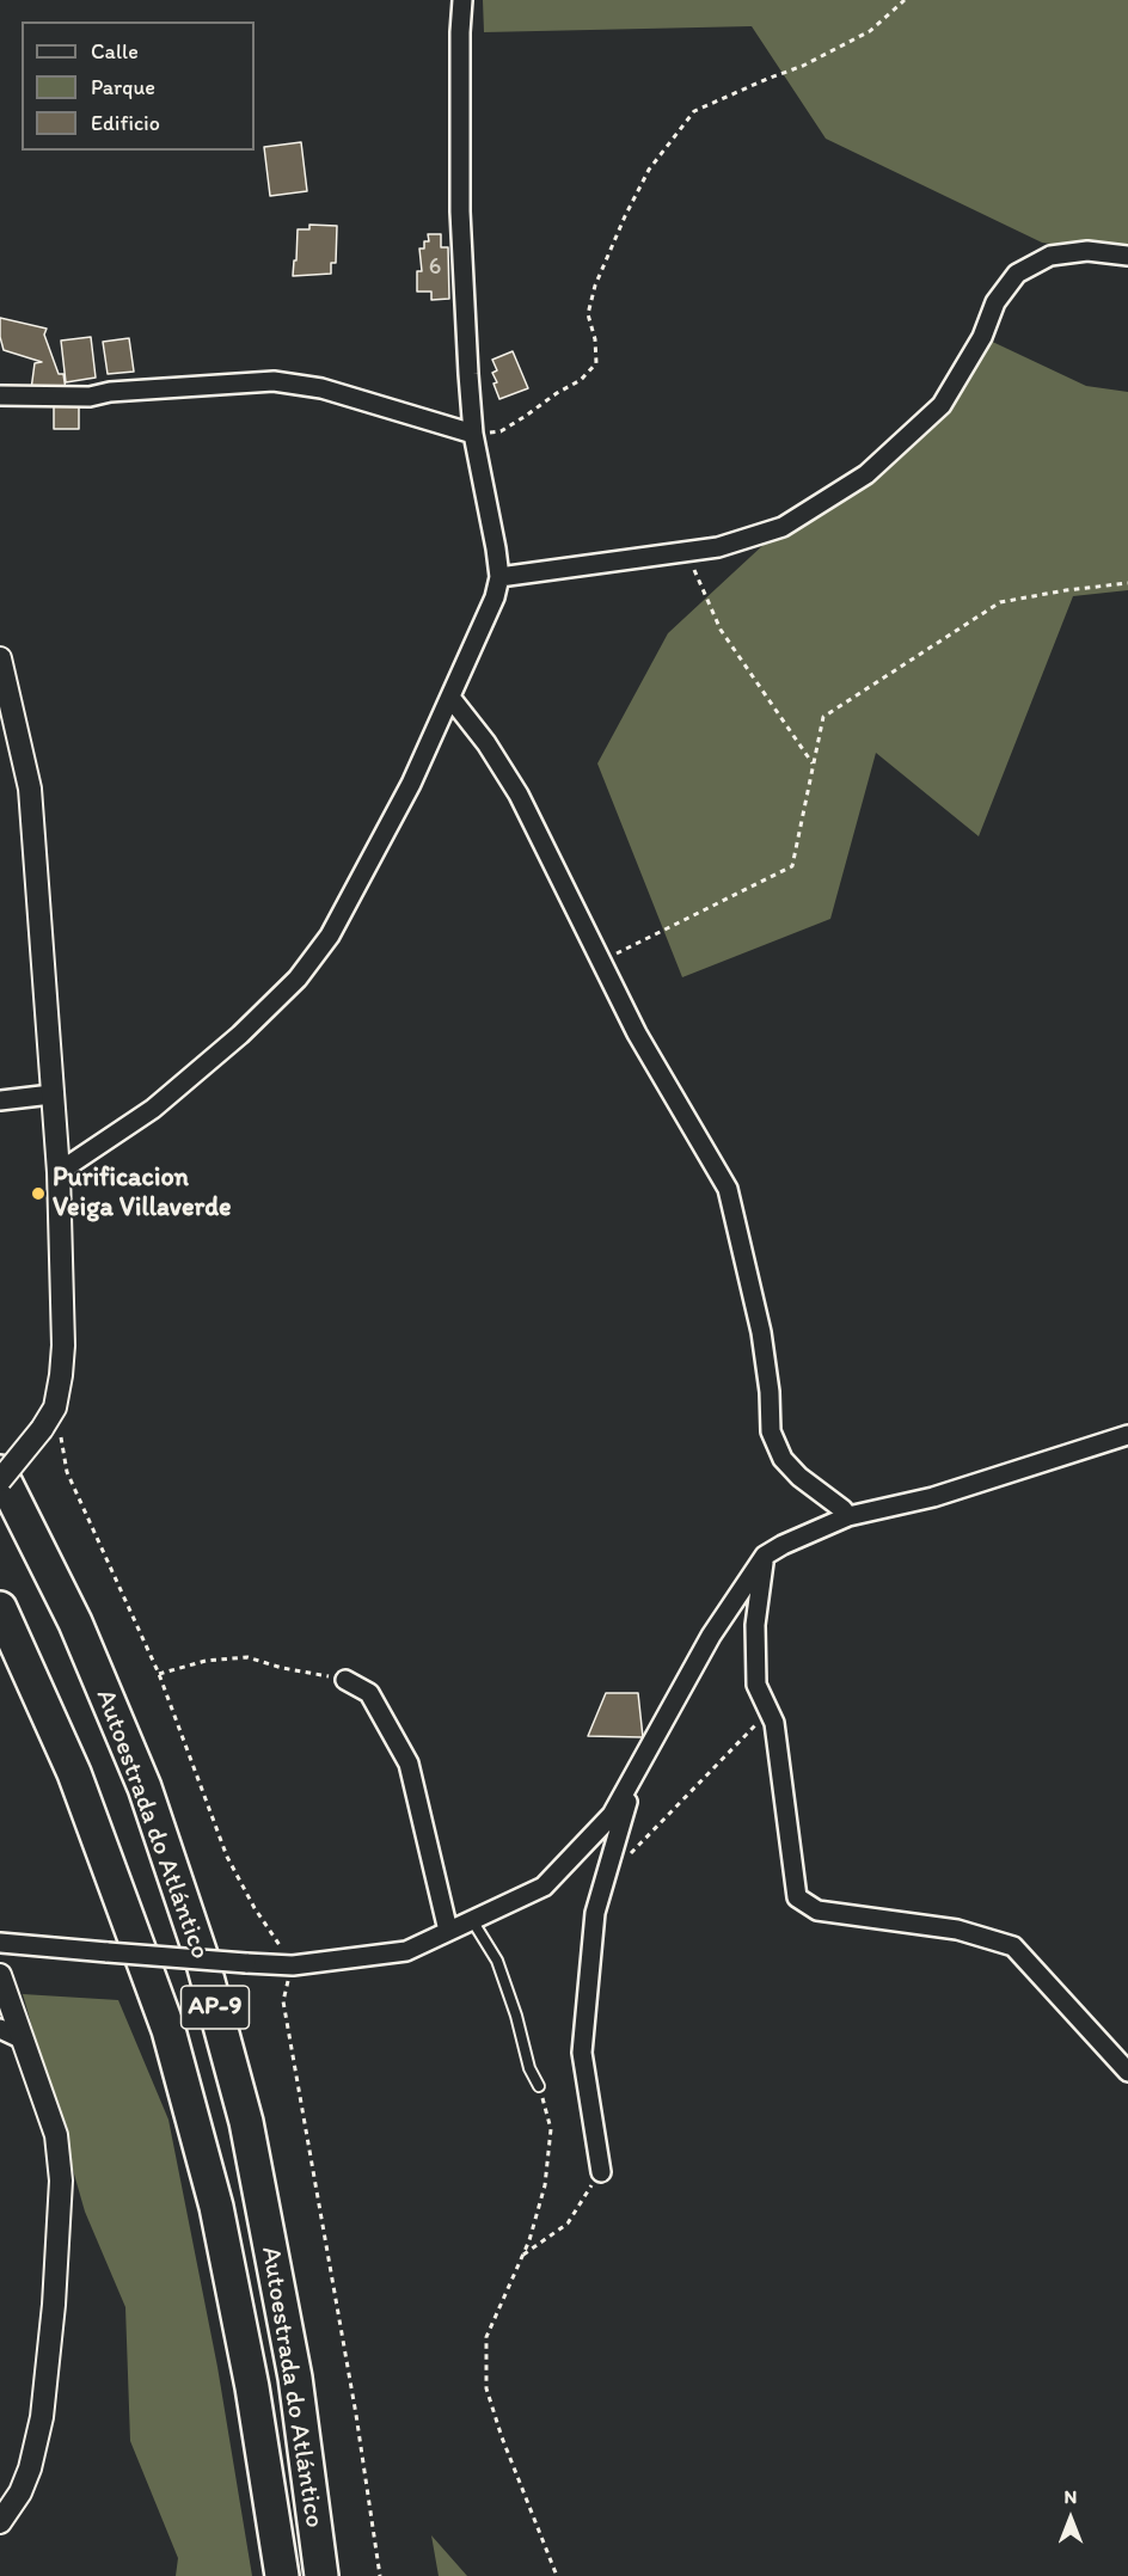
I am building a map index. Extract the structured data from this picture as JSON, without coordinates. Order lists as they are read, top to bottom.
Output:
{
  "streets": {
    "highway": ["Autoestrada do Atlántico", "AP-9"]
  },
  "places": ["Purificacion Veiga Villaverde"],
  "house_numbers": ["6"],
  "legend": ["Calle", "Parque", "Edificio"],
  "north": "top"
}
